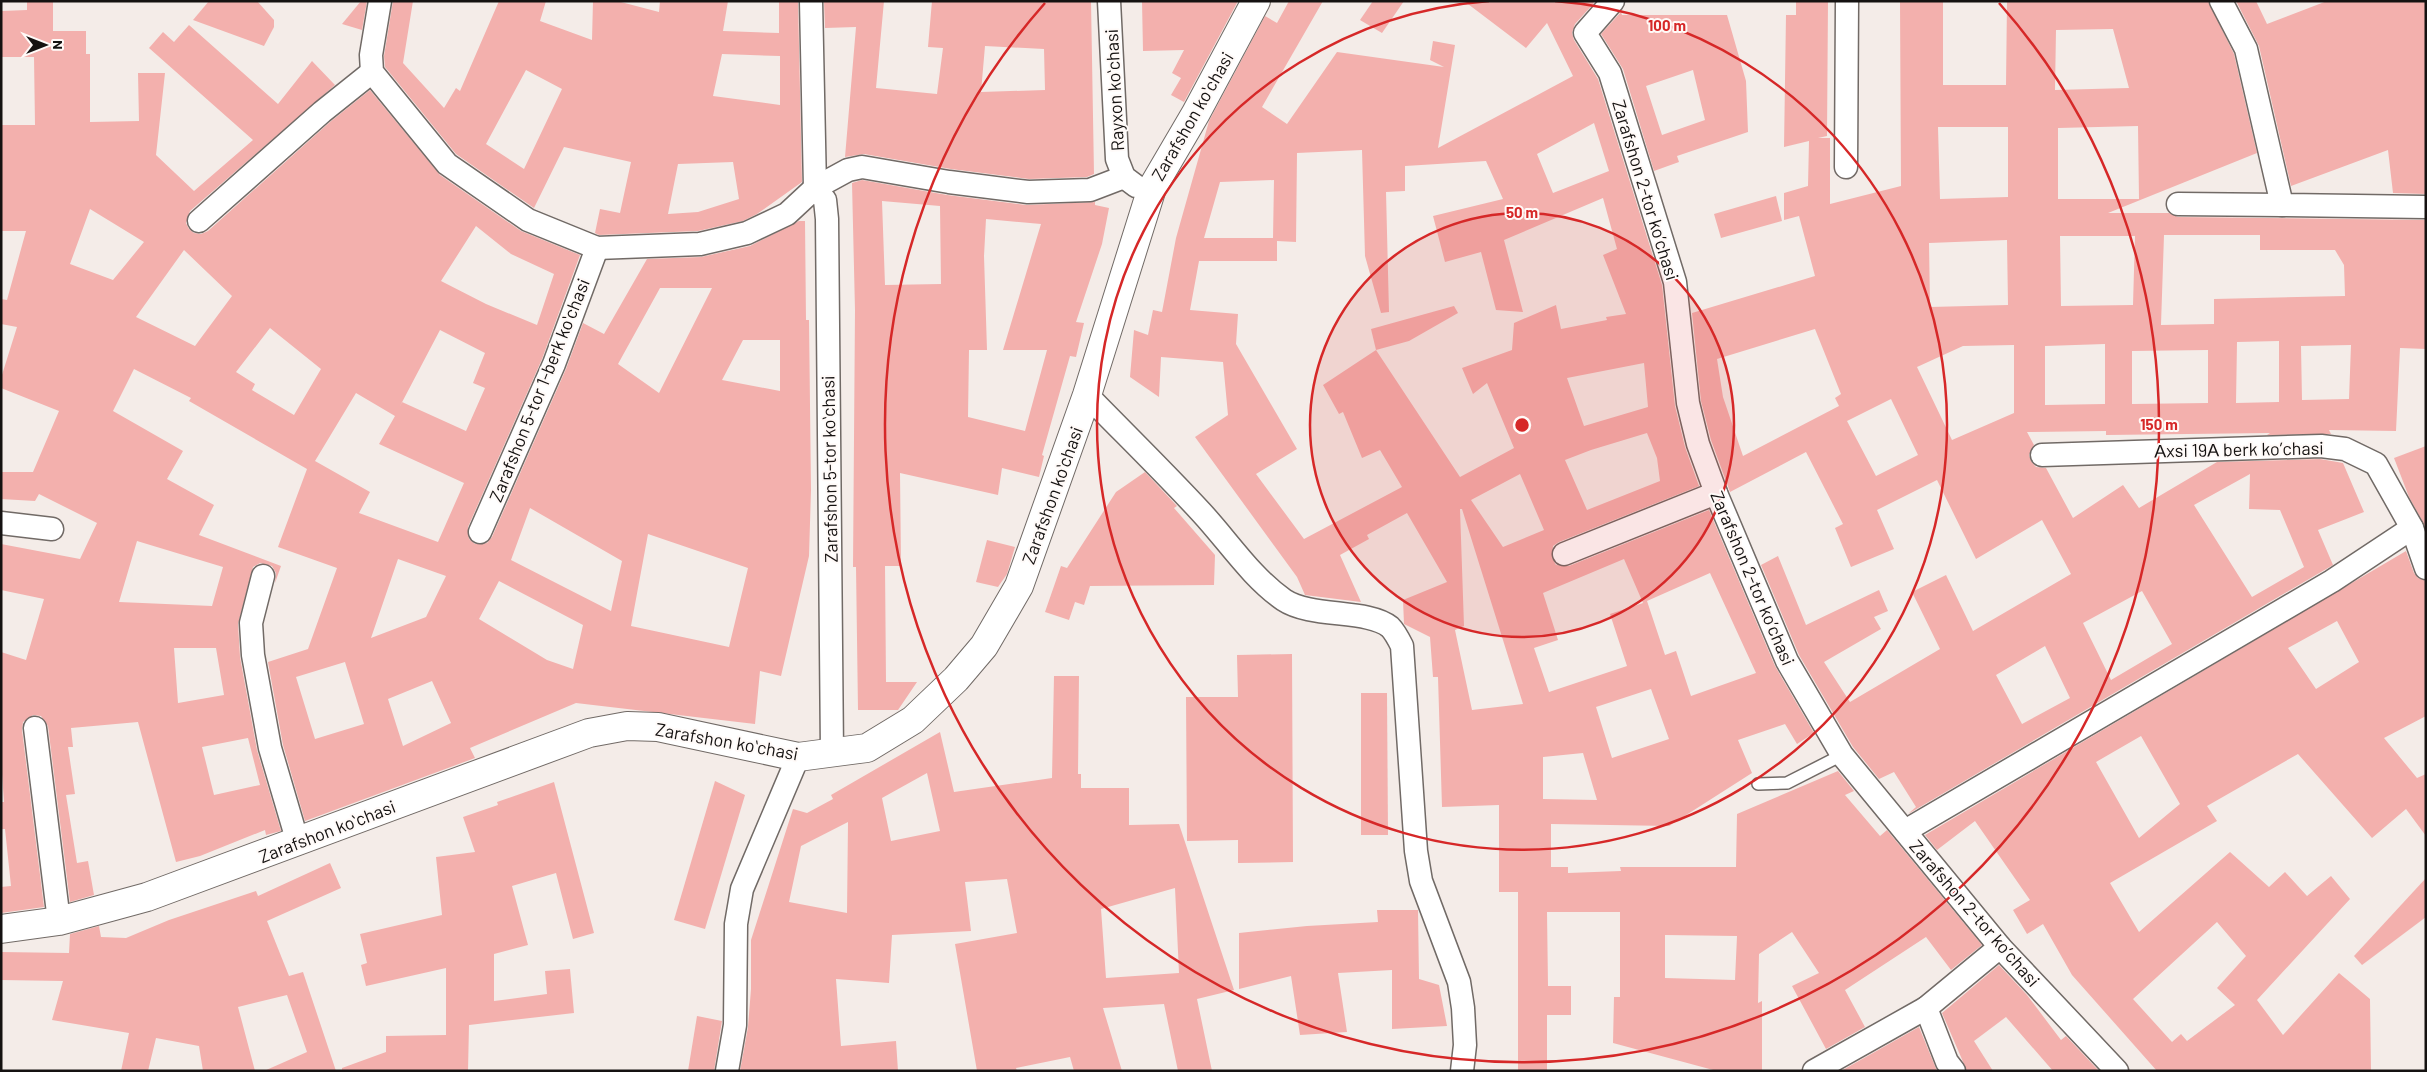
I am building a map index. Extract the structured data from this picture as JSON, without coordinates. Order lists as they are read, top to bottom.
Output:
{
  "streets": {
    "street": [
      "Rayxon koʻchasi",
      "Zarafshon koʻchasi",
      "Zarafshon 2-tor koʼchasi",
      "Zarafshon 5-tor 1-berk koʻchasi",
      "Аxsi 19А berk koʼchasi",
      "Zarafshon 5-tor koʻchasi"
    ]
  },
  "crossings": [
    ["Zarafshon koʻchasi", "Zarafshon 5-tor koʻchasi"]
  ],
  "north": "right",
  "rings": ["100 m", "50 m", "150 m"]
}
